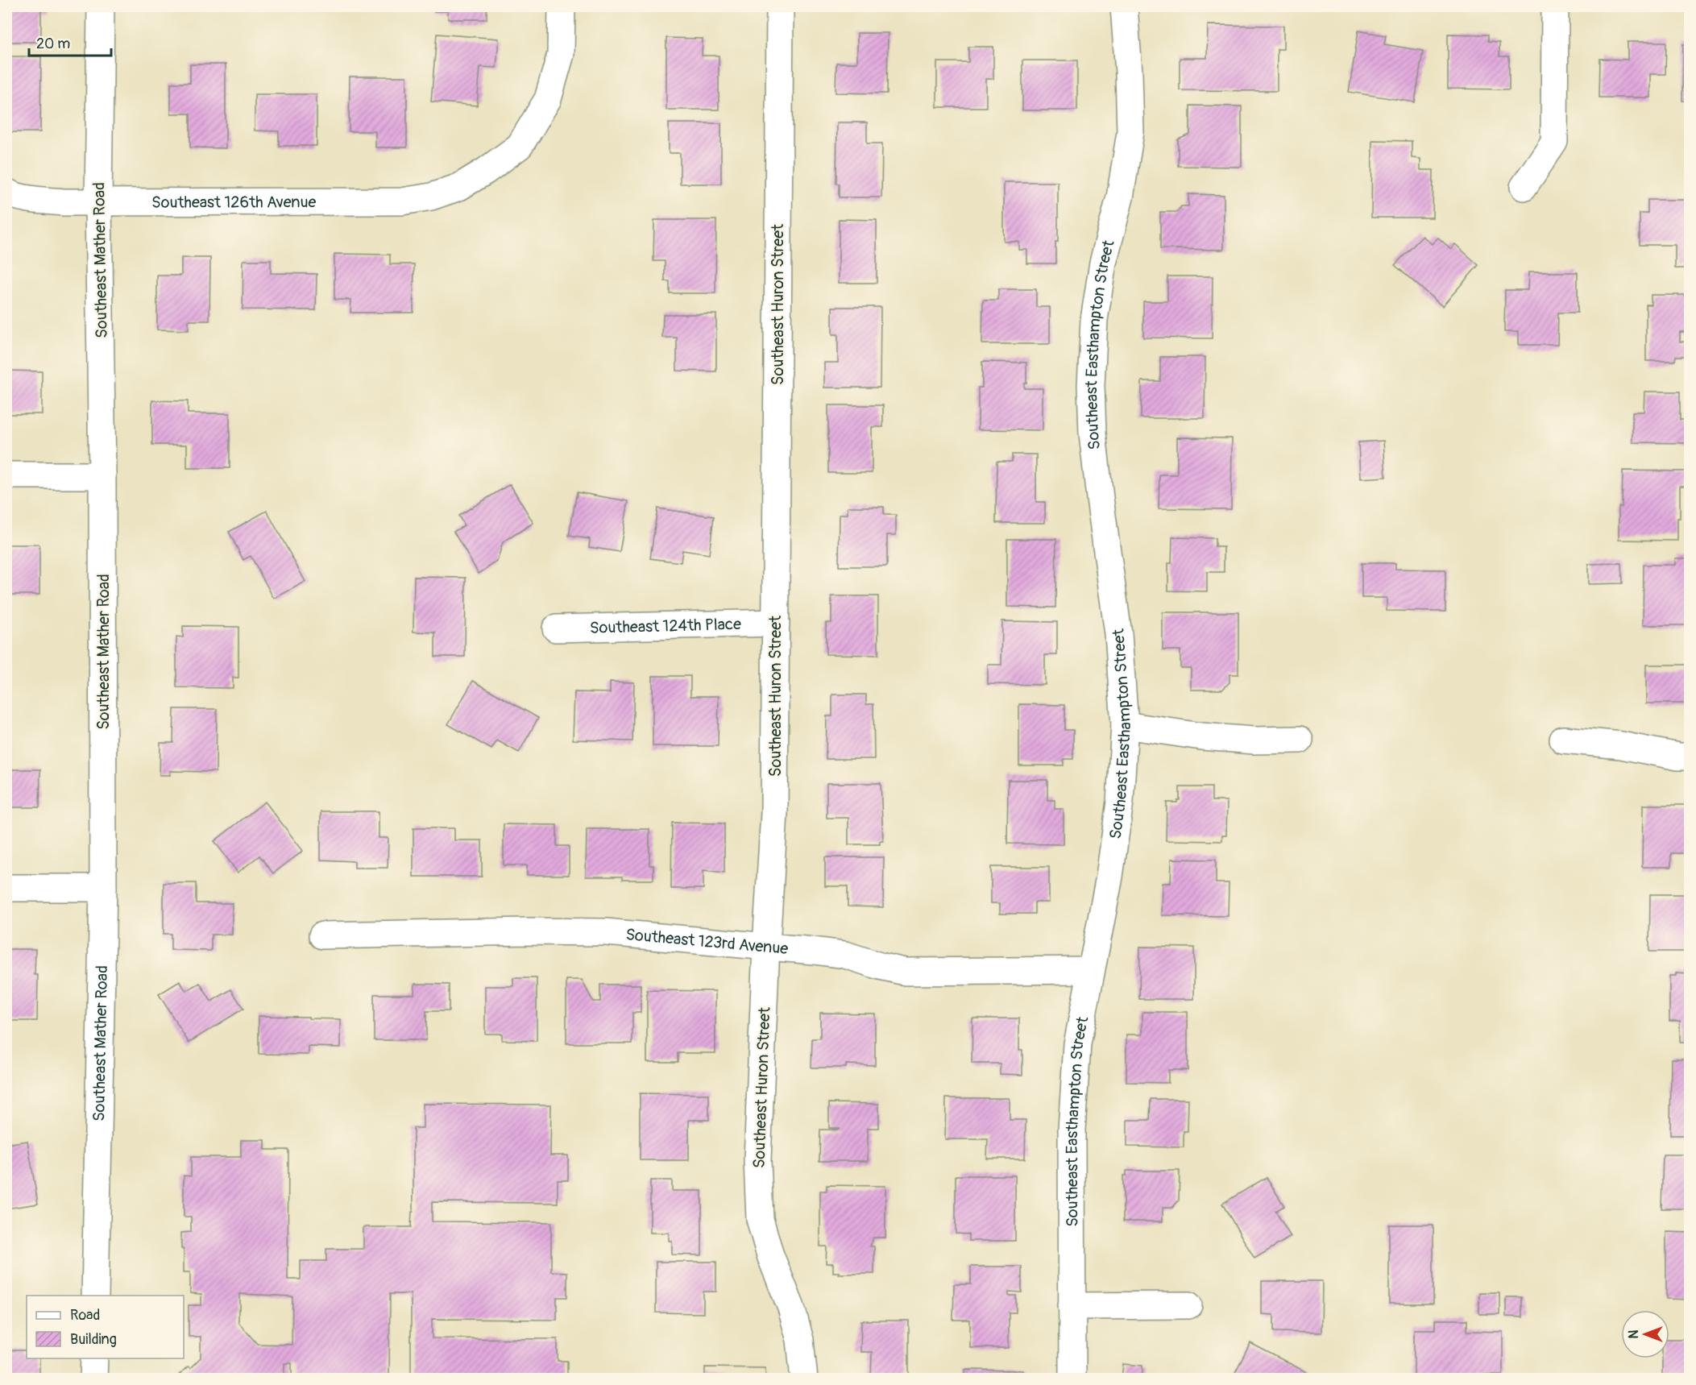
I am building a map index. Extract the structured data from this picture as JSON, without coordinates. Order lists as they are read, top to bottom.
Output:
{
  "streets": {
    "street": [
      "Southeast 126th Avenue",
      "Southeast Mather Road",
      "Southeast Huron Street",
      "Southeast Easthampton Street",
      "Southeast 124th Place",
      "Southeast 123rd Avenue"
    ]
  },
  "crossings": [
    ["Southeast 126th Avenue", "Southeast Mather Road"],
    ["Southeast Huron Street", "Southeast 124th Place"],
    ["Southeast Huron Street", "Southeast 123rd Avenue"],
    ["Southeast Easthampton Street", "Southeast 123rd Avenue"]
  ],
  "legend": ["Road", "Building"],
  "scale_bar": "20 m",
  "north": "left"
}
